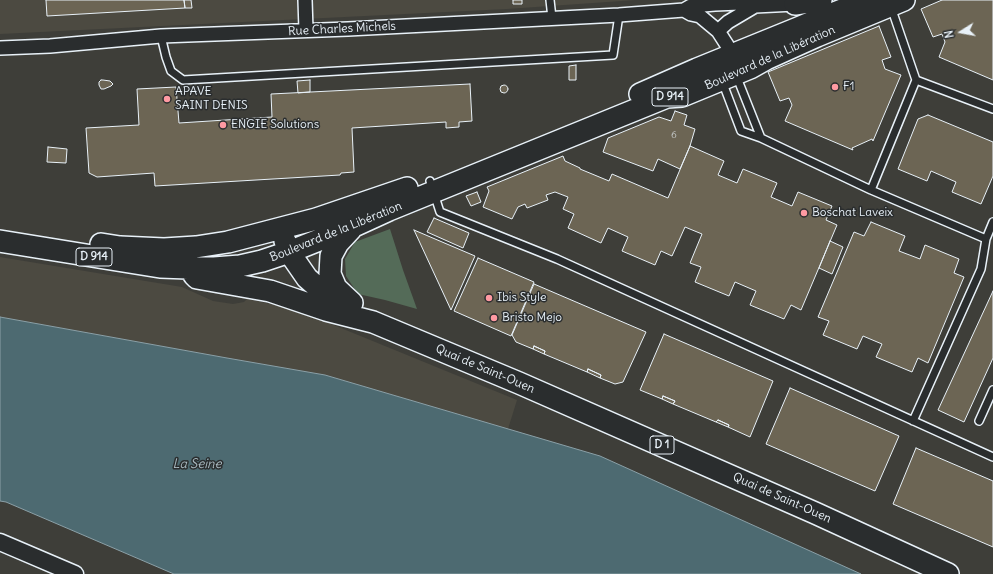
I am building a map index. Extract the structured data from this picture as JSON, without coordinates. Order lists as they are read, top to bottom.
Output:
{
  "streets": {
    "main road": [
      "Boulevard de la Libération",
      "D 914",
      "Quai de Saint-Ouen",
      "D 1"
    ],
    "street": ["Rue Charles Michels"]
  },
  "crossings": [
    ["Rue Charles Michels", "Boulevard de la Libération"],
    ["Boulevard de la Libération", "D 914"],
    ["Boulevard de la Libération", "Quai de Saint-Ouen"],
    ["Boulevard de la Libération", "D 1"],
    ["D 914", "Quai de Saint-Ouen"],
    ["D 914", "D 1"],
    ["Quai de Saint-Ouen", "D 1"]
  ],
  "water": ["La Seine"],
  "places": [
    "F1",
    "APAVE SAINT DENIS",
    "ENGIE Solutions",
    "Boschat Laveix",
    "Ibis Style",
    "Bristo Mejo"
  ],
  "house_numbers": ["6"],
  "north": "left"
}
